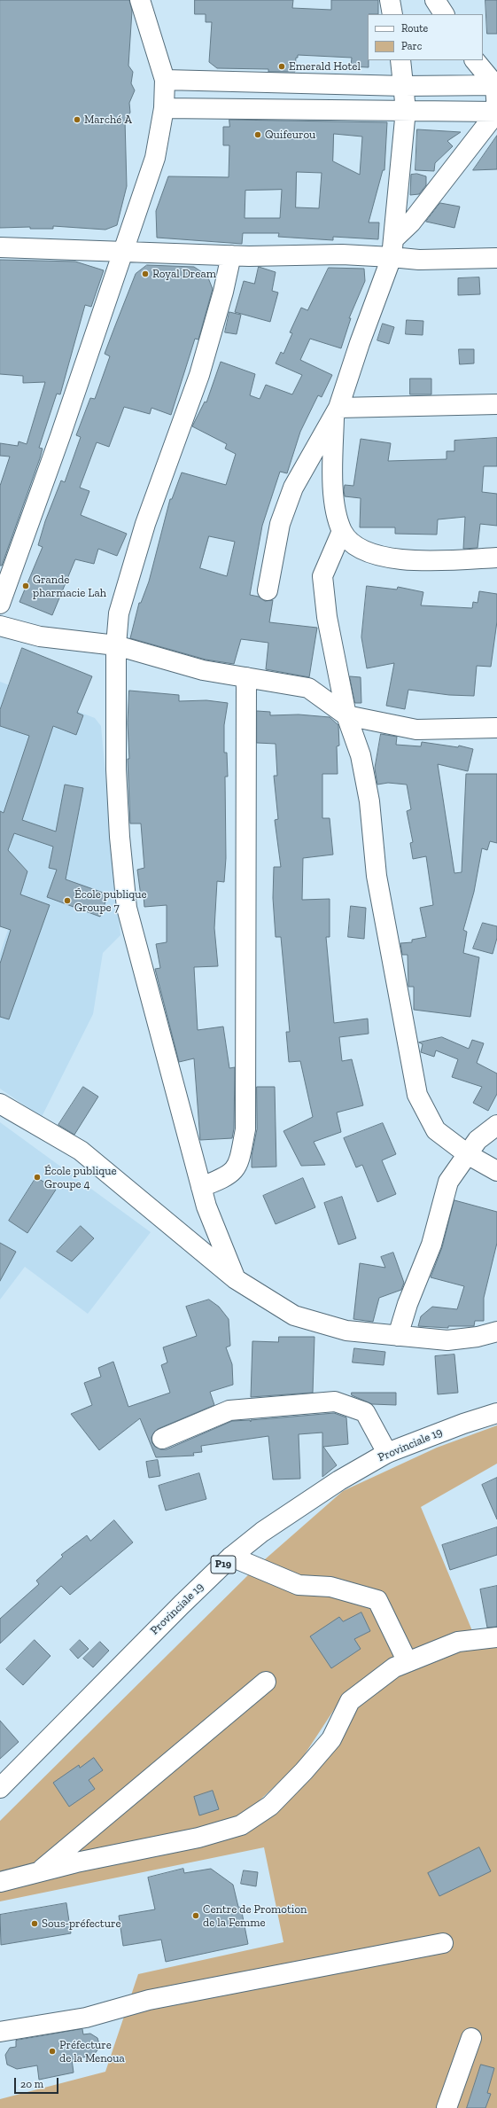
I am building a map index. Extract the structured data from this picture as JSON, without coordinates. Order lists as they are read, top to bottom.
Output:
{
  "streets": {
    "street": ["Provinciale 19", "P19"]
  },
  "places": [
    "Emerald Hotel",
    "Marché A",
    "Quifeurou",
    "Royal Dream",
    "Grande pharmacie Lah",
    "École publique Groupe 7",
    "École publique Groupe 4",
    "Centre de Promotion de la Femme",
    "Sous-préfecture",
    "Préfecture de la Menoua"
  ],
  "legend": ["Route", "Parc"],
  "scale_bar": "20 m"
}
